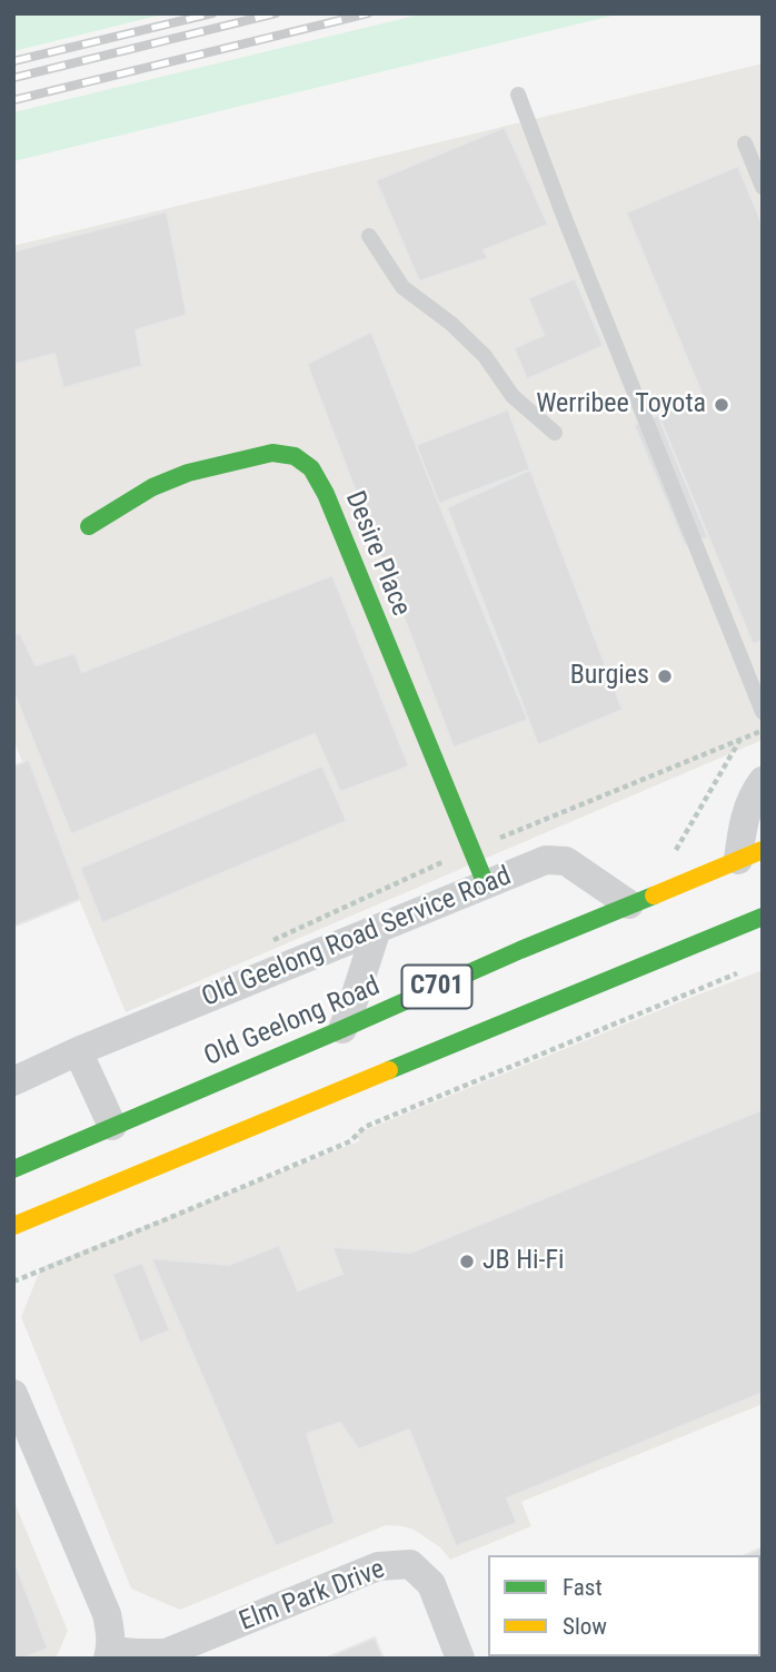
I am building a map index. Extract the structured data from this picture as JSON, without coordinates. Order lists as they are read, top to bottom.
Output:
{
  "streets": {
    "main road": ["Desire Place", "C701", "Old Geelong Road"],
    "street": ["Old Geelong Road Service Road", "Elm Park Drive"]
  },
  "crossings": [
    ["Desire Place", "Old Geelong Road Service Road"],
    ["Old Geelong Road Service Road", "Old Geelong Road"]
  ],
  "places": ["Werribee Toyota", "Burgies", "JB Hi-Fi"],
  "legend": ["Fast", "Slow"]
}
